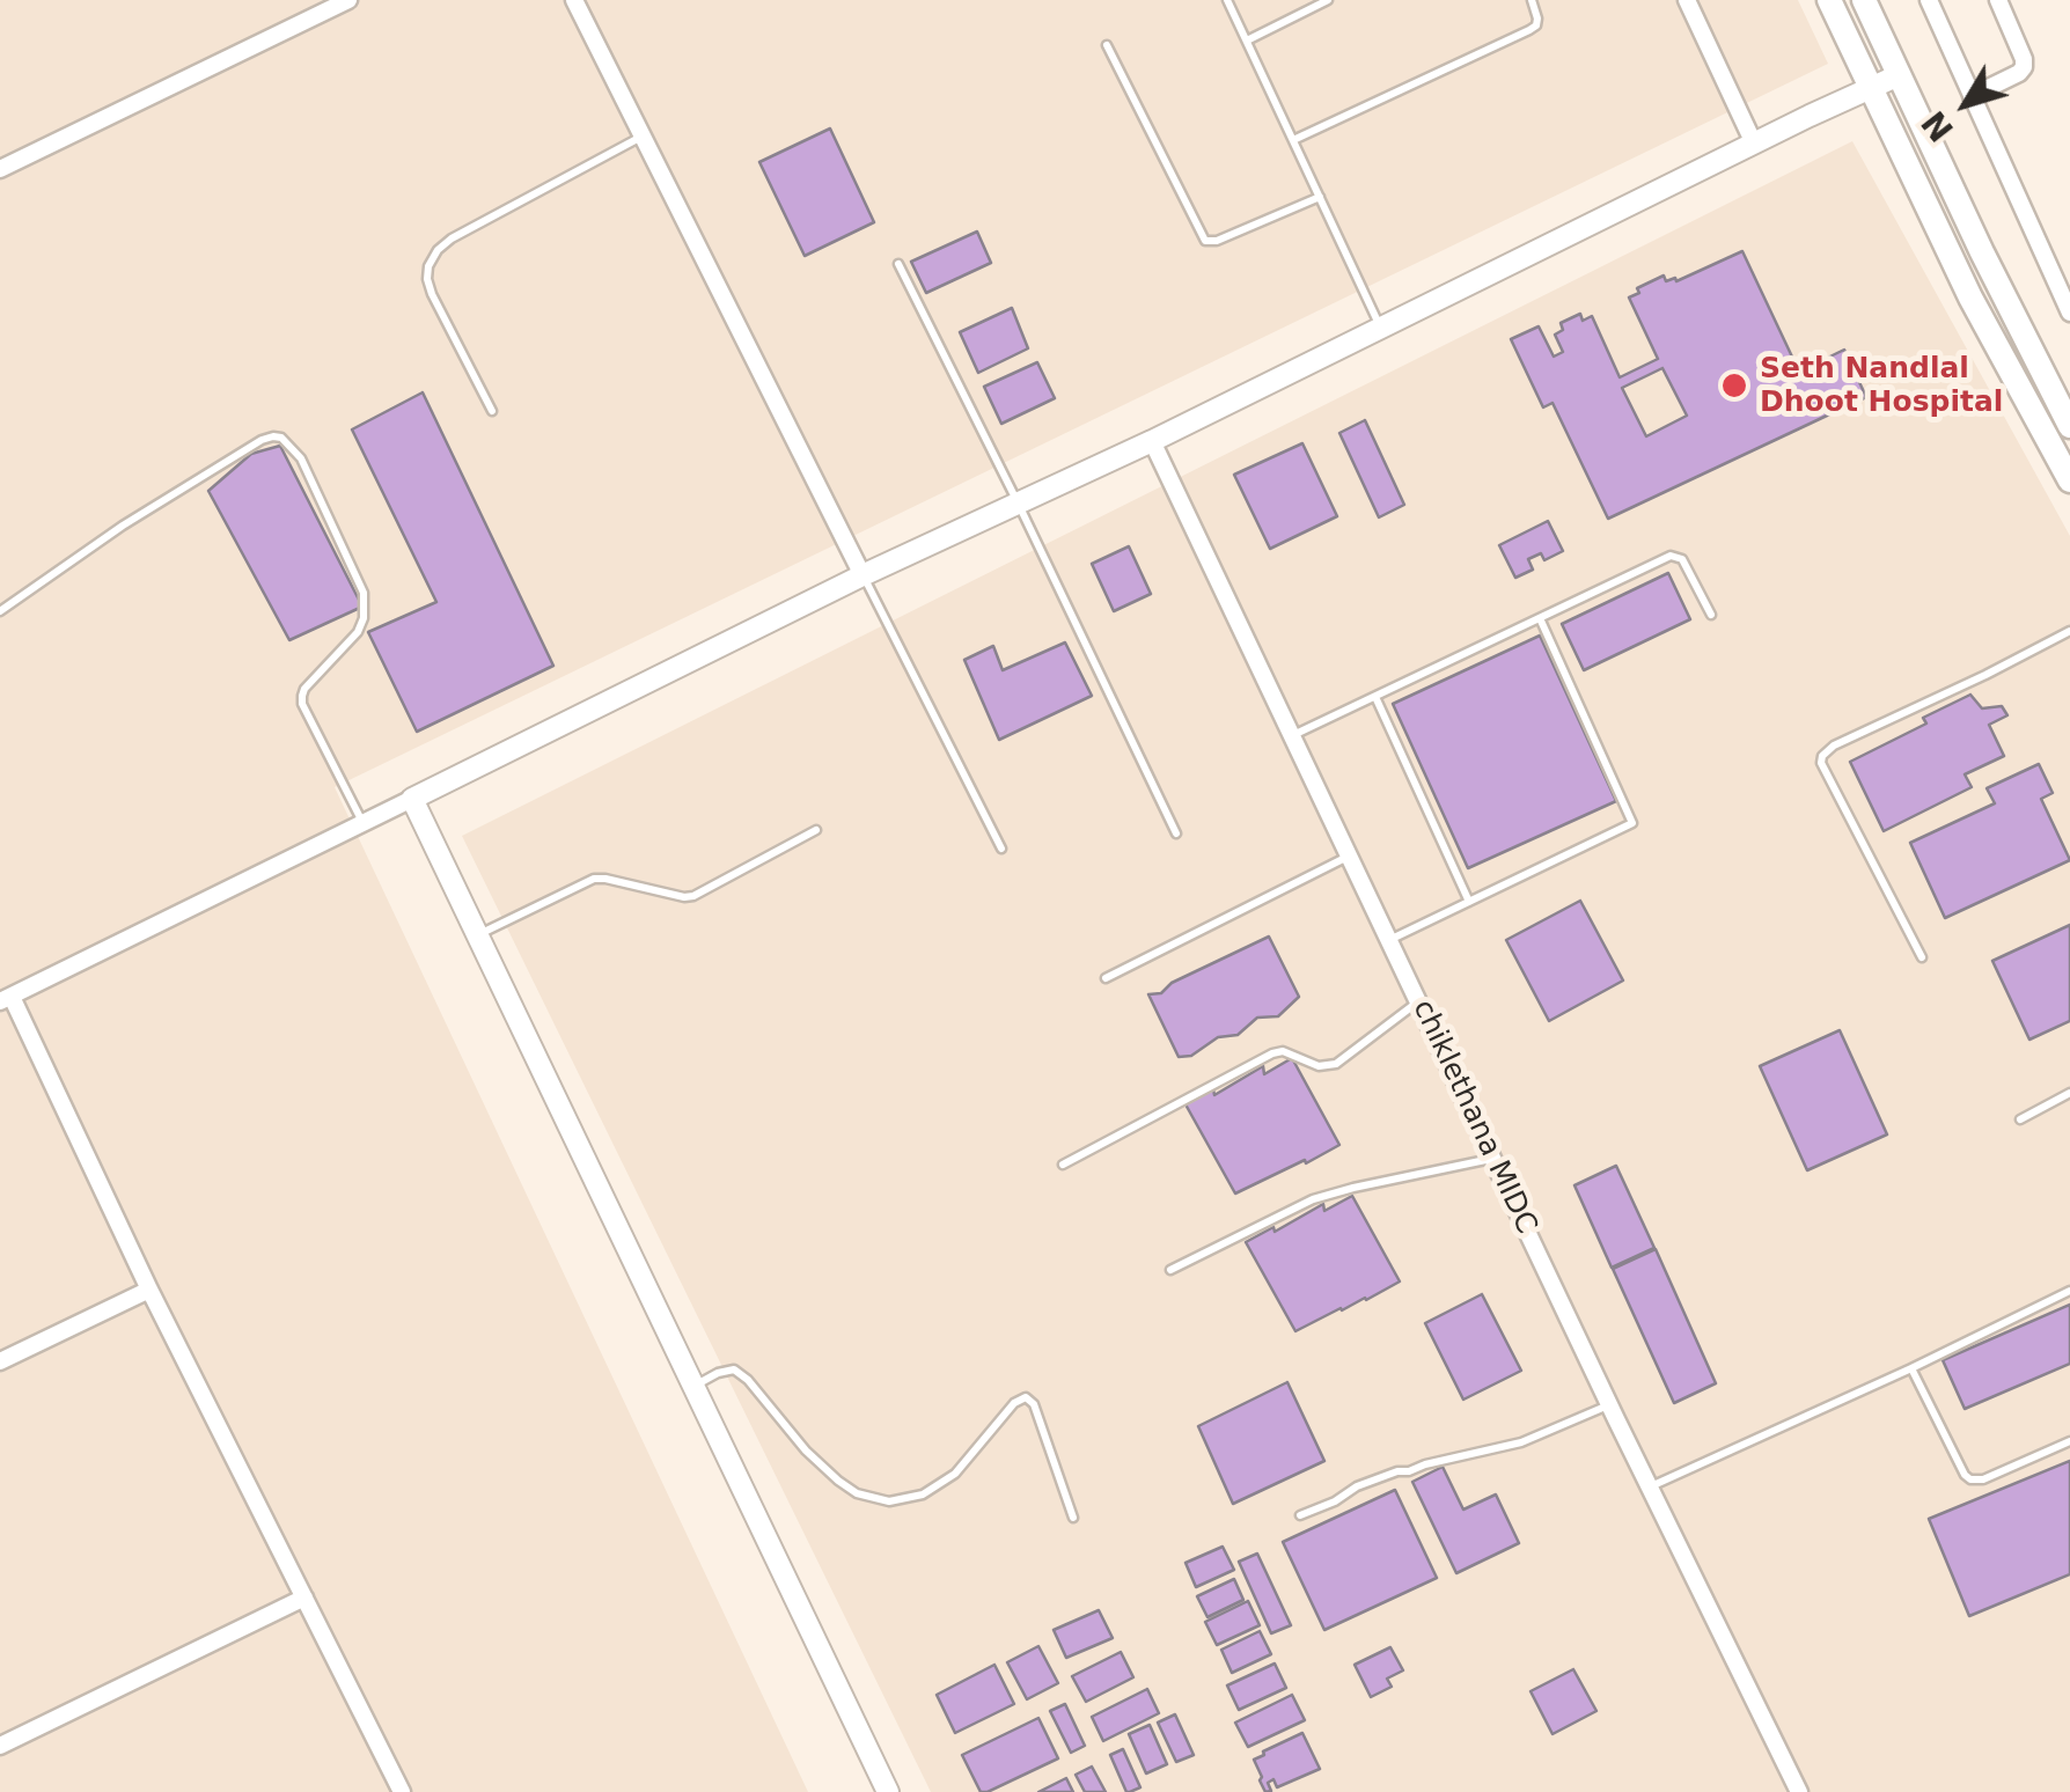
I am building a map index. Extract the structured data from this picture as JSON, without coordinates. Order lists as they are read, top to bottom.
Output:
{
  "streets": {
    "street": ["chiklethana MIDC"]
  },
  "places": ["Seth Nandlal Dhoot Hospital"],
  "north": "bottom left"
}
